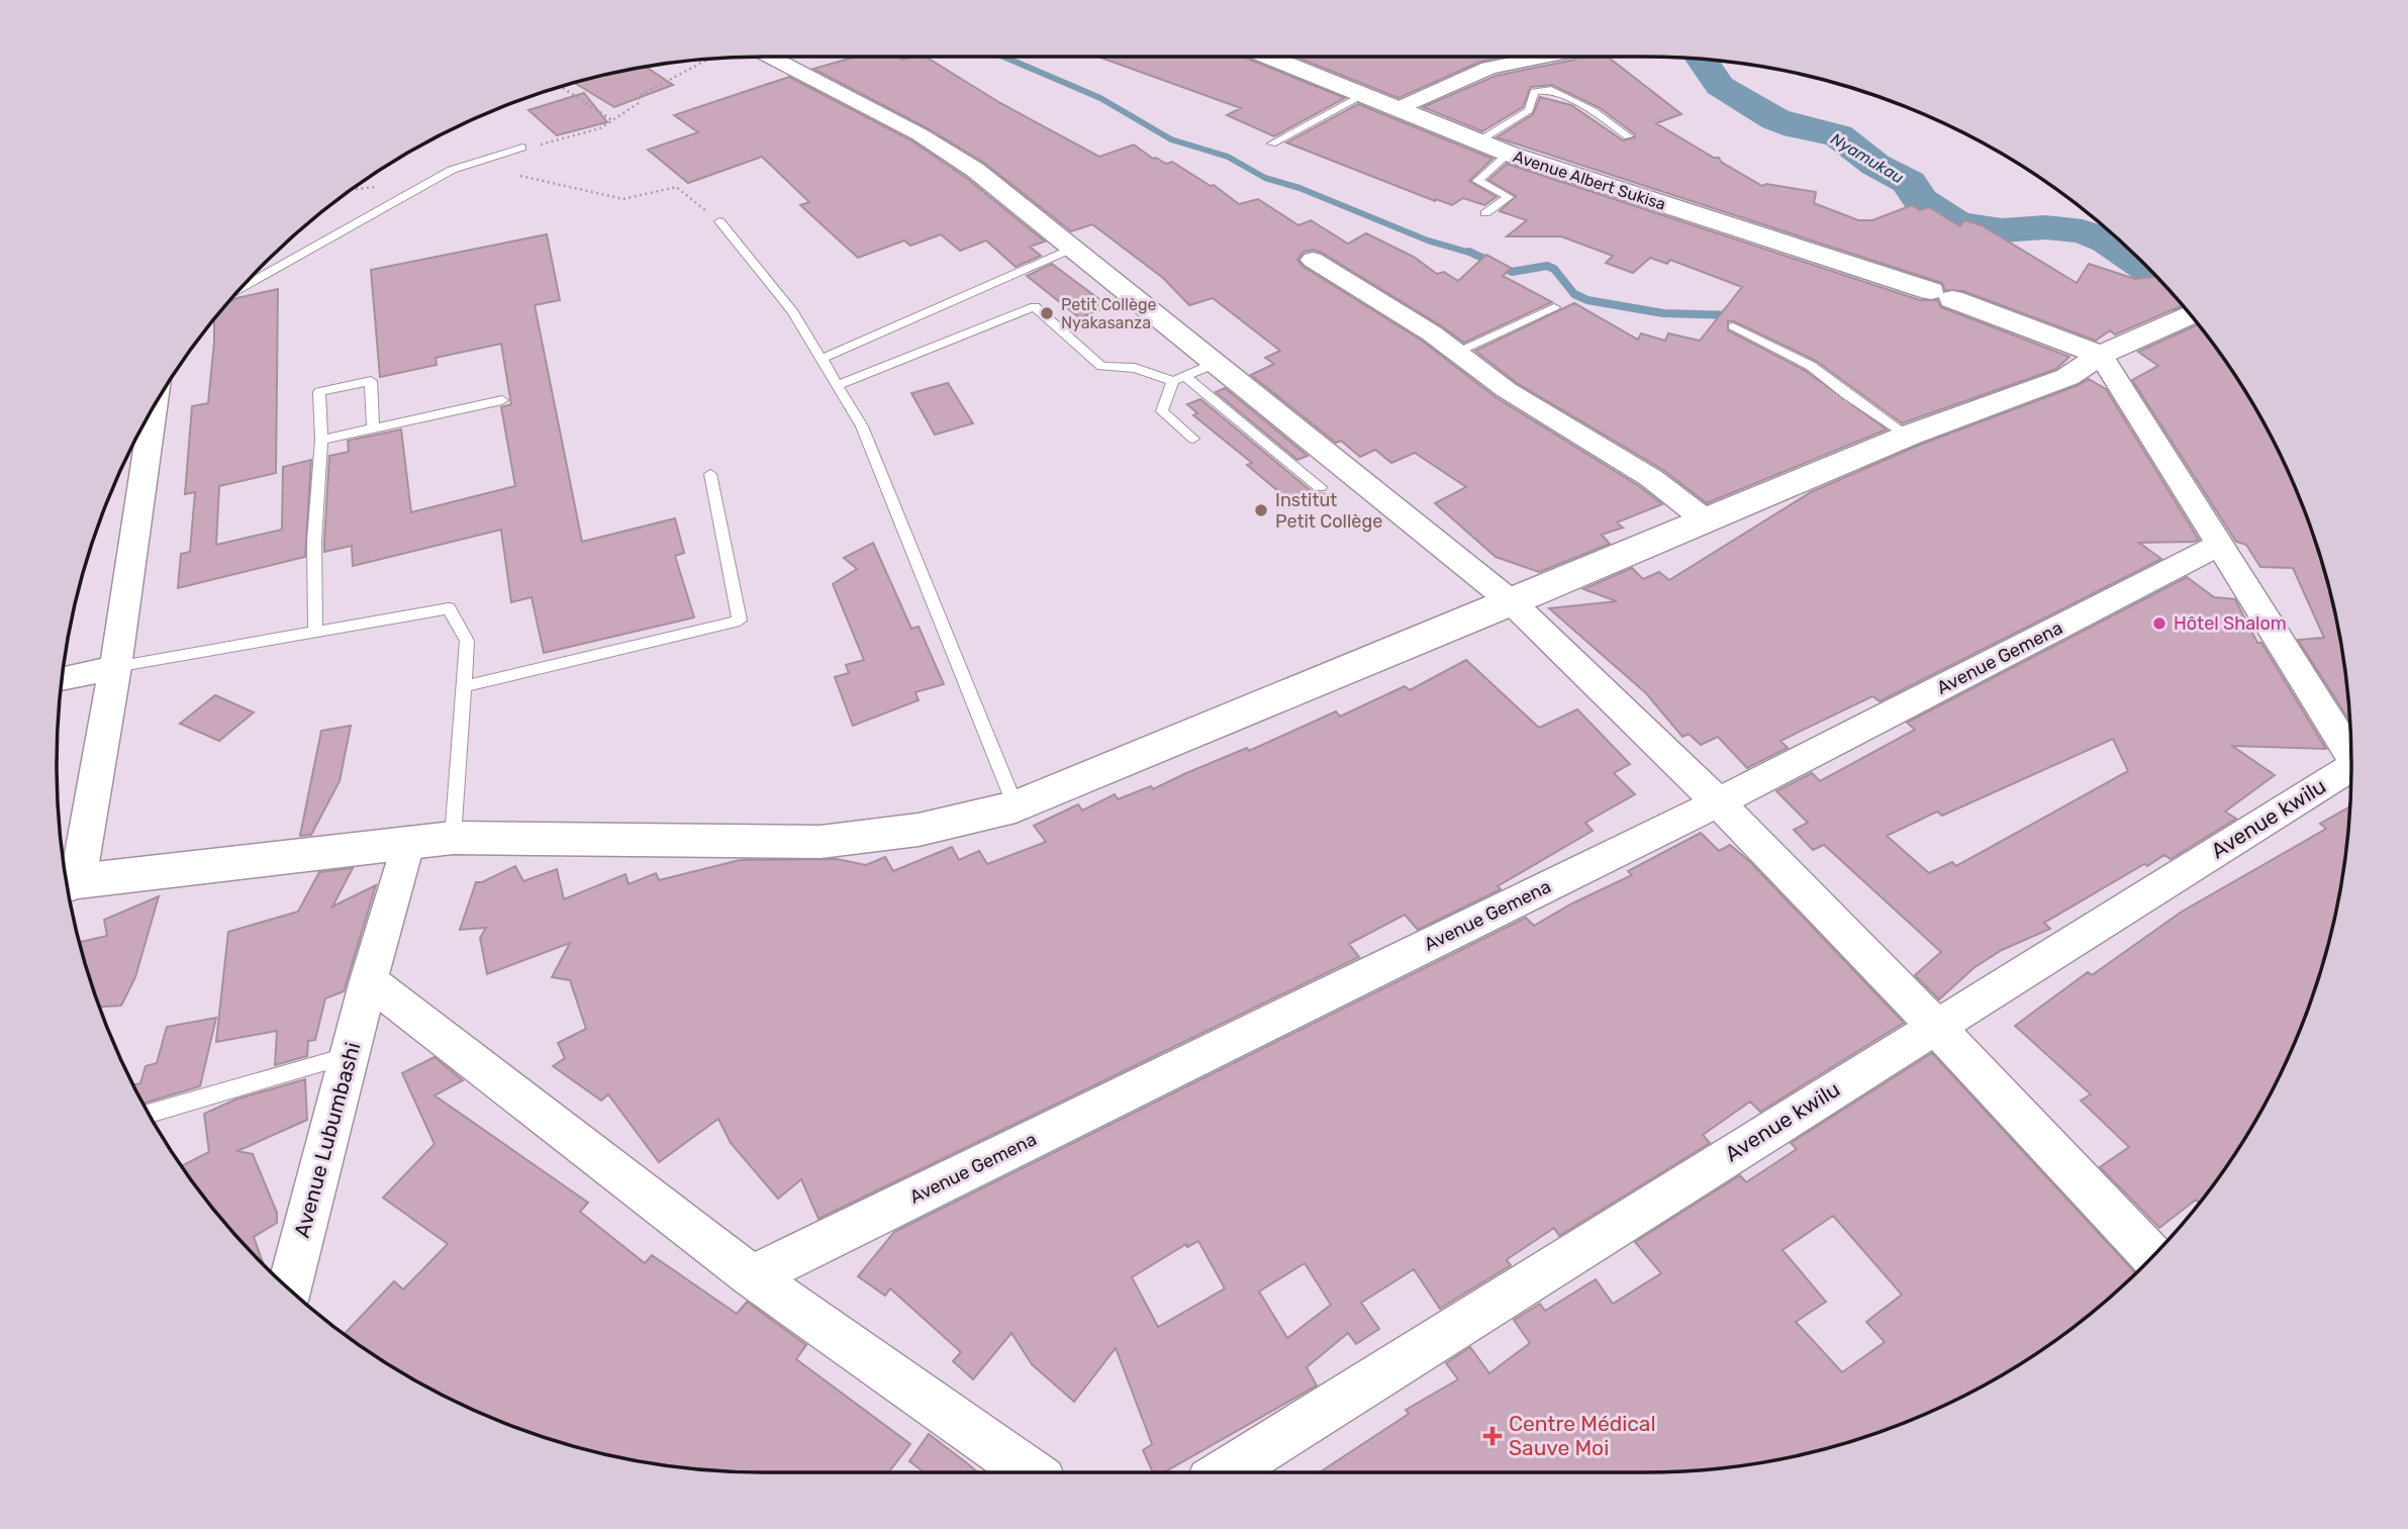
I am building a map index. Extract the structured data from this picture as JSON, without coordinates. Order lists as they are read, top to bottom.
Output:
{
  "streets": {
    "street": [
      "Avenue Albert Sukisa",
      "Avenue Gemena",
      "Avenue kwilu",
      "Avenue Lubumbashi"
    ]
  },
  "water": ["Nyamukau"],
  "places": {
    "other": ["Petit Collège Nyakasanza", "Institut Petit Collège", "Hôtel Shalom"],
    "health": ["Centre Médical Sauve Moi"]
  }
}
